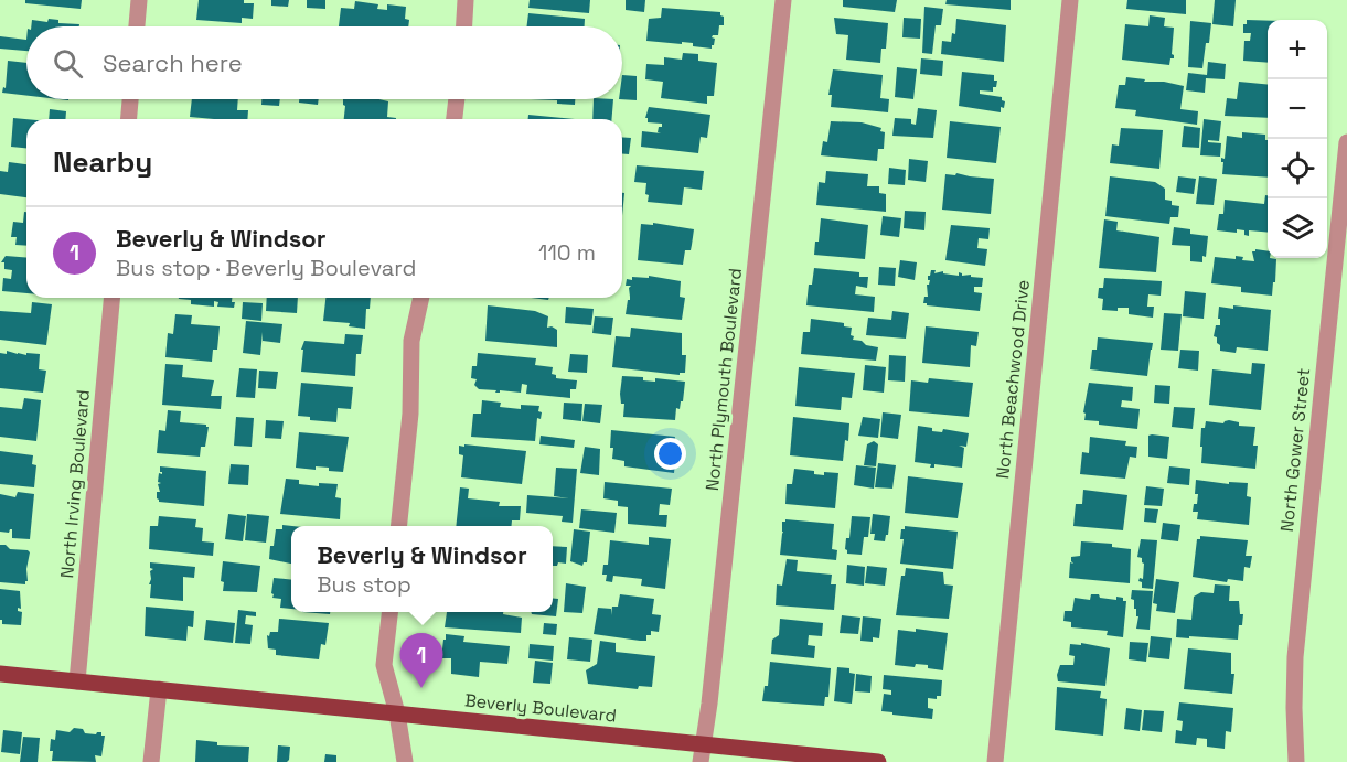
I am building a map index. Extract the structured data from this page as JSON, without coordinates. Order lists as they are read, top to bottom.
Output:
{
  "streets": {
    "main road": ["Beverly Boulevard"],
    "street": [
      "North Plymouth Boulevard",
      "North Beachwood Drive",
      "North Gower Street",
      "North Irving Boulevard"
    ]
  },
  "crossings": [
    ["North Plymouth Boulevard", "Beverly Boulevard"],
    ["North Irving Boulevard", "Beverly Boulevard"]
  ],
  "page": {
    "map_buttons": ["+", "−"],
    "search": "Search here",
    "heading": "Nearby",
    "list": [
      {
        "mark": "1",
        "name": "Beverly & Windsor",
        "note": "Bus stop · Beverly Boulevard",
        "value": "110 m"
      }
    ],
    "popup": ["Beverly & Windsor", "Bus stop"],
    "pins": "1"
  }
}
